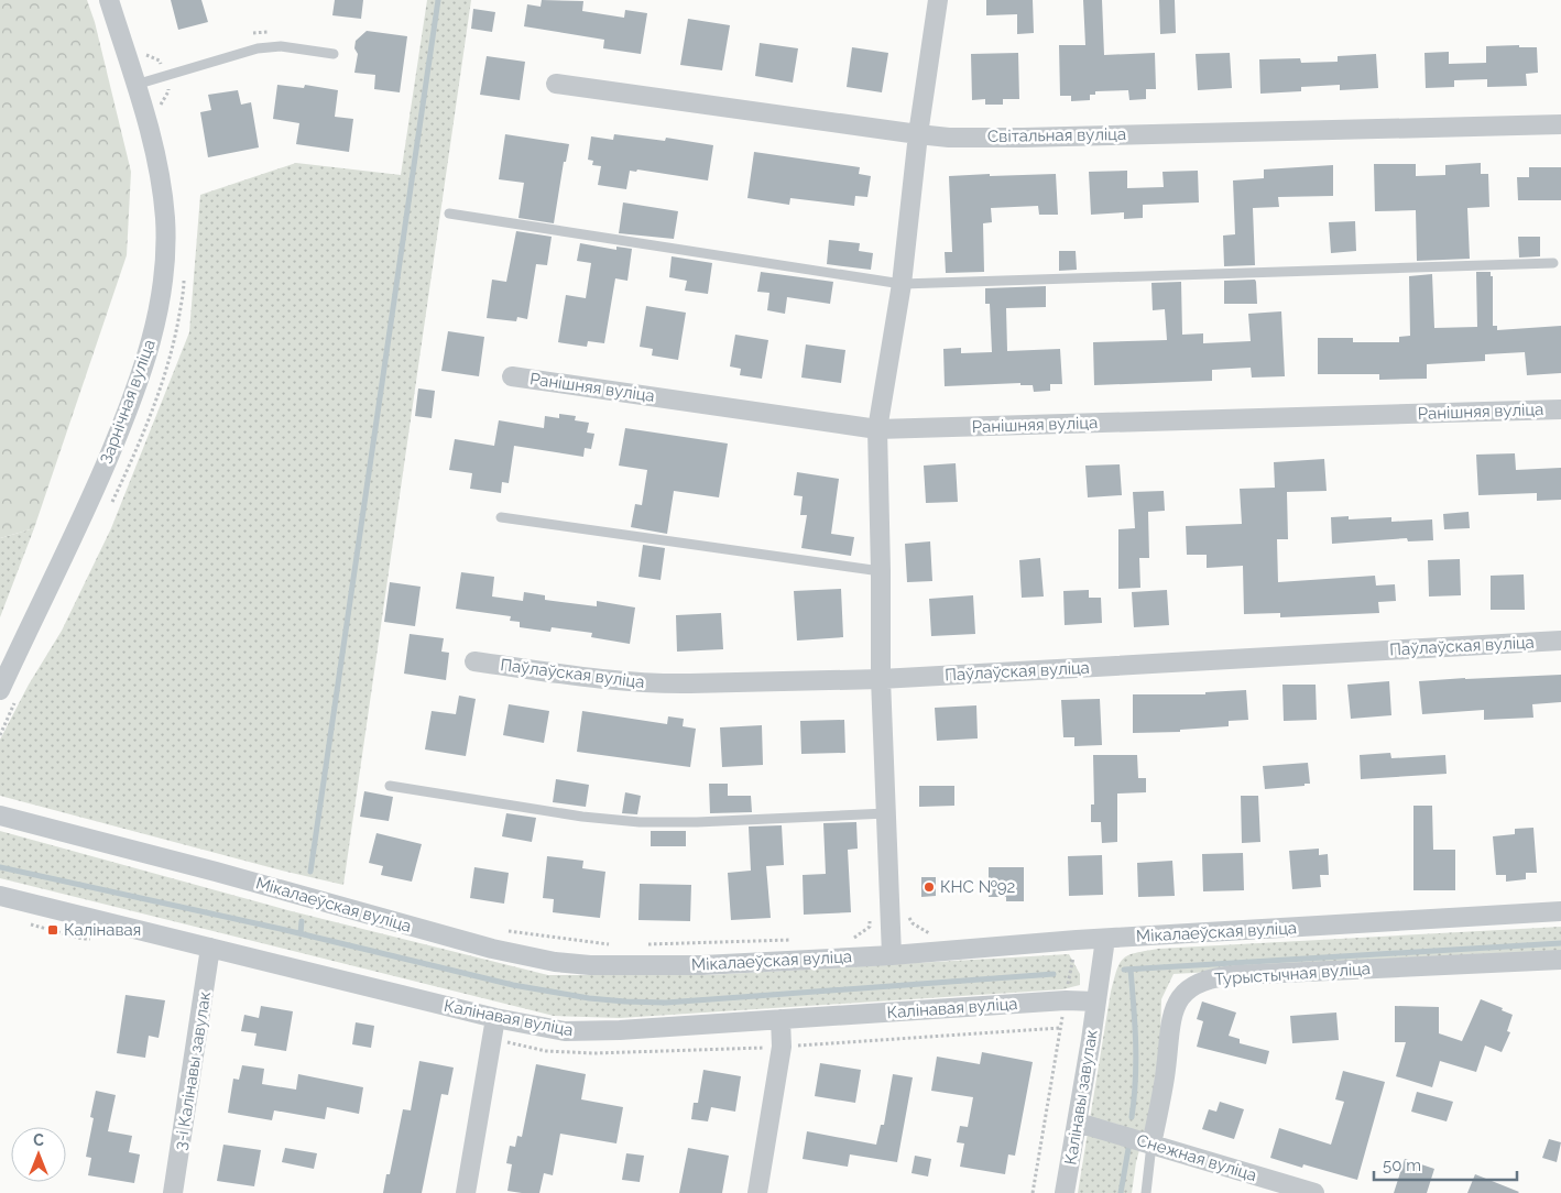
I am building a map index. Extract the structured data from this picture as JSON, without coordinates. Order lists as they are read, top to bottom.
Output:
{
  "streets": {
    "street": [
      "Світальная вуліца",
      "Ранішняя вуліца",
      "Зарнічная вуліца",
      "Паўлаўская вуліца",
      "Мікалаеўская вуліца",
      "Турыстычная вуліца",
      "Калінавая вуліца",
      "3-і Калінавы завулак",
      "Калінавы завулак",
      "Снежная вуліца"
    ]
  },
  "crossings": [
    ["Мікалаеўская вуліца", "Калінавы завулак"],
    ["Турыстычная вуліца", "Снежная вуліца"],
    ["Калінавая вуліца", "3-і Калінавы завулак"],
    ["Калінавая вуліца", "Калінавы завулак"],
    ["Калінавы завулак", "Снежная вуліца"]
  ],
  "places": {
    "other": ["КНС №92"],
    "transit": ["Калінавая"]
  },
  "scale_bar": "50 m",
  "north": "top"
}
